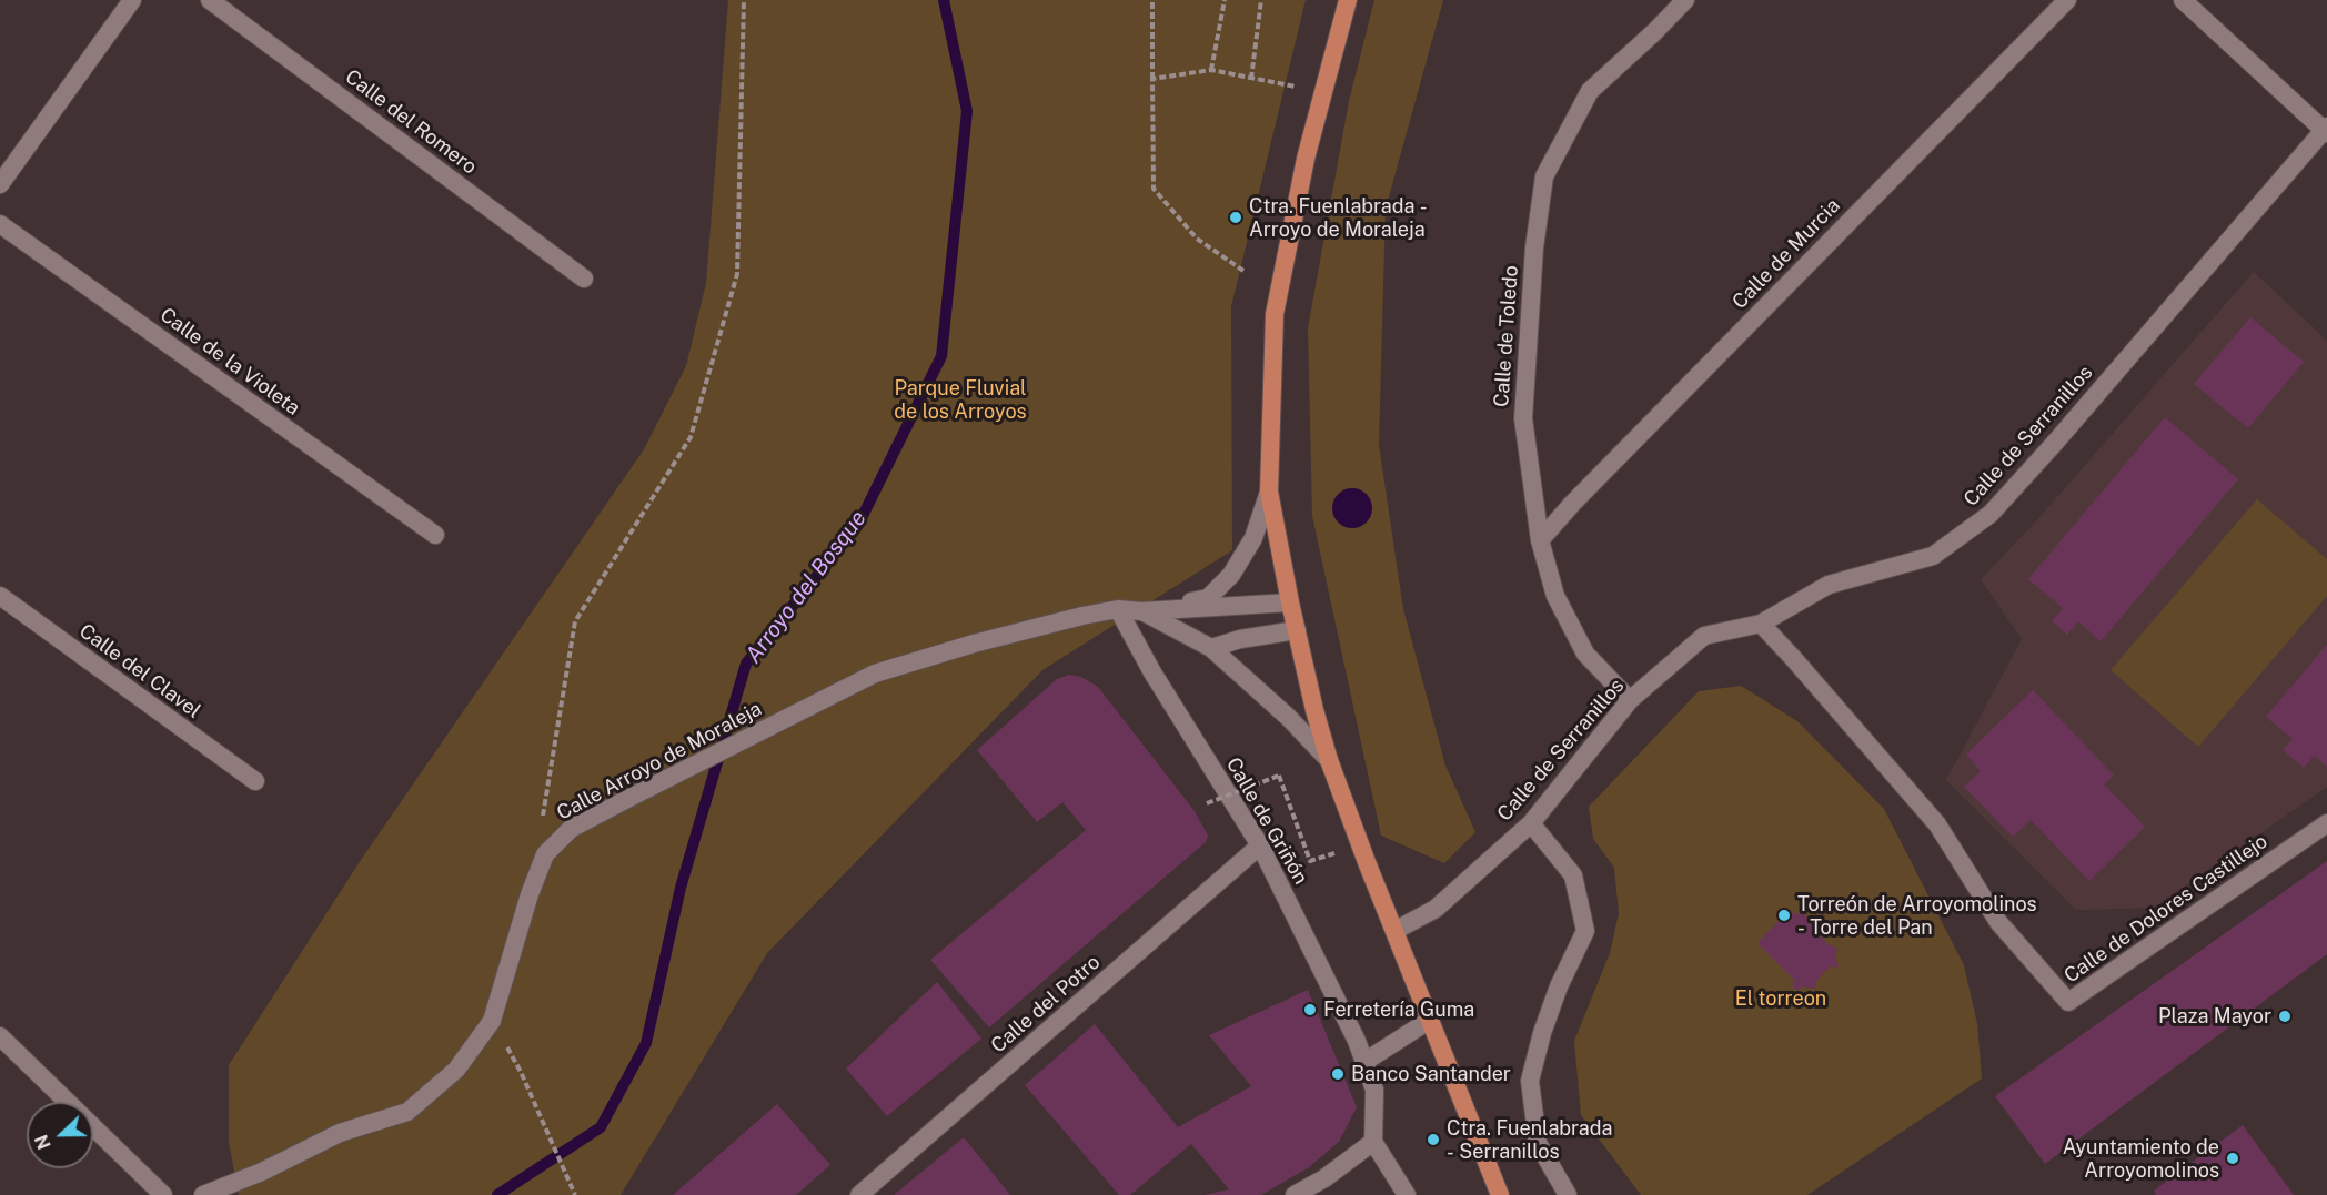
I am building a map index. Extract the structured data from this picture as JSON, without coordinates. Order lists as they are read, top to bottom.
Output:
{
  "streets": {
    "street": [
      "Calle del Romero",
      "Calle de Murcia",
      "Calle de Toledo",
      "Calle de la Violeta",
      "Calle de Serranillos",
      "Calle del Clavel",
      "Calle Arroyo de Moraleja",
      "Calle de Griñón",
      "Calle de Dolores Castillejo",
      "Calle del Potro"
    ]
  },
  "crossings": [
    ["Calle de Murcia", "Calle de Toledo"],
    ["Calle de Toledo", "Calle de Serranillos"],
    ["Calle de Serranillos", "Calle de Dolores Castillejo"],
    ["Calle Arroyo de Moraleja", "Calle de Griñón"],
    ["Calle de Griñón", "Calle del Potro"]
  ],
  "water": ["Arroyo del Bosque"],
  "parks": ["Parque Fluvial de los Arroyos", "El torreon"],
  "places": [
    "Ctra. Fuenlabrada - Arroyo de Moraleja",
    "Torreón de Arroyomolinos - Torre del Pan",
    "Ferretería Guma",
    "Plaza Mayor",
    "Banco Santander",
    "Ctra. Fuenlabrada - Serranillos",
    "Ayuntamiento de Arroyomolinos"
  ],
  "north": "left"
}
